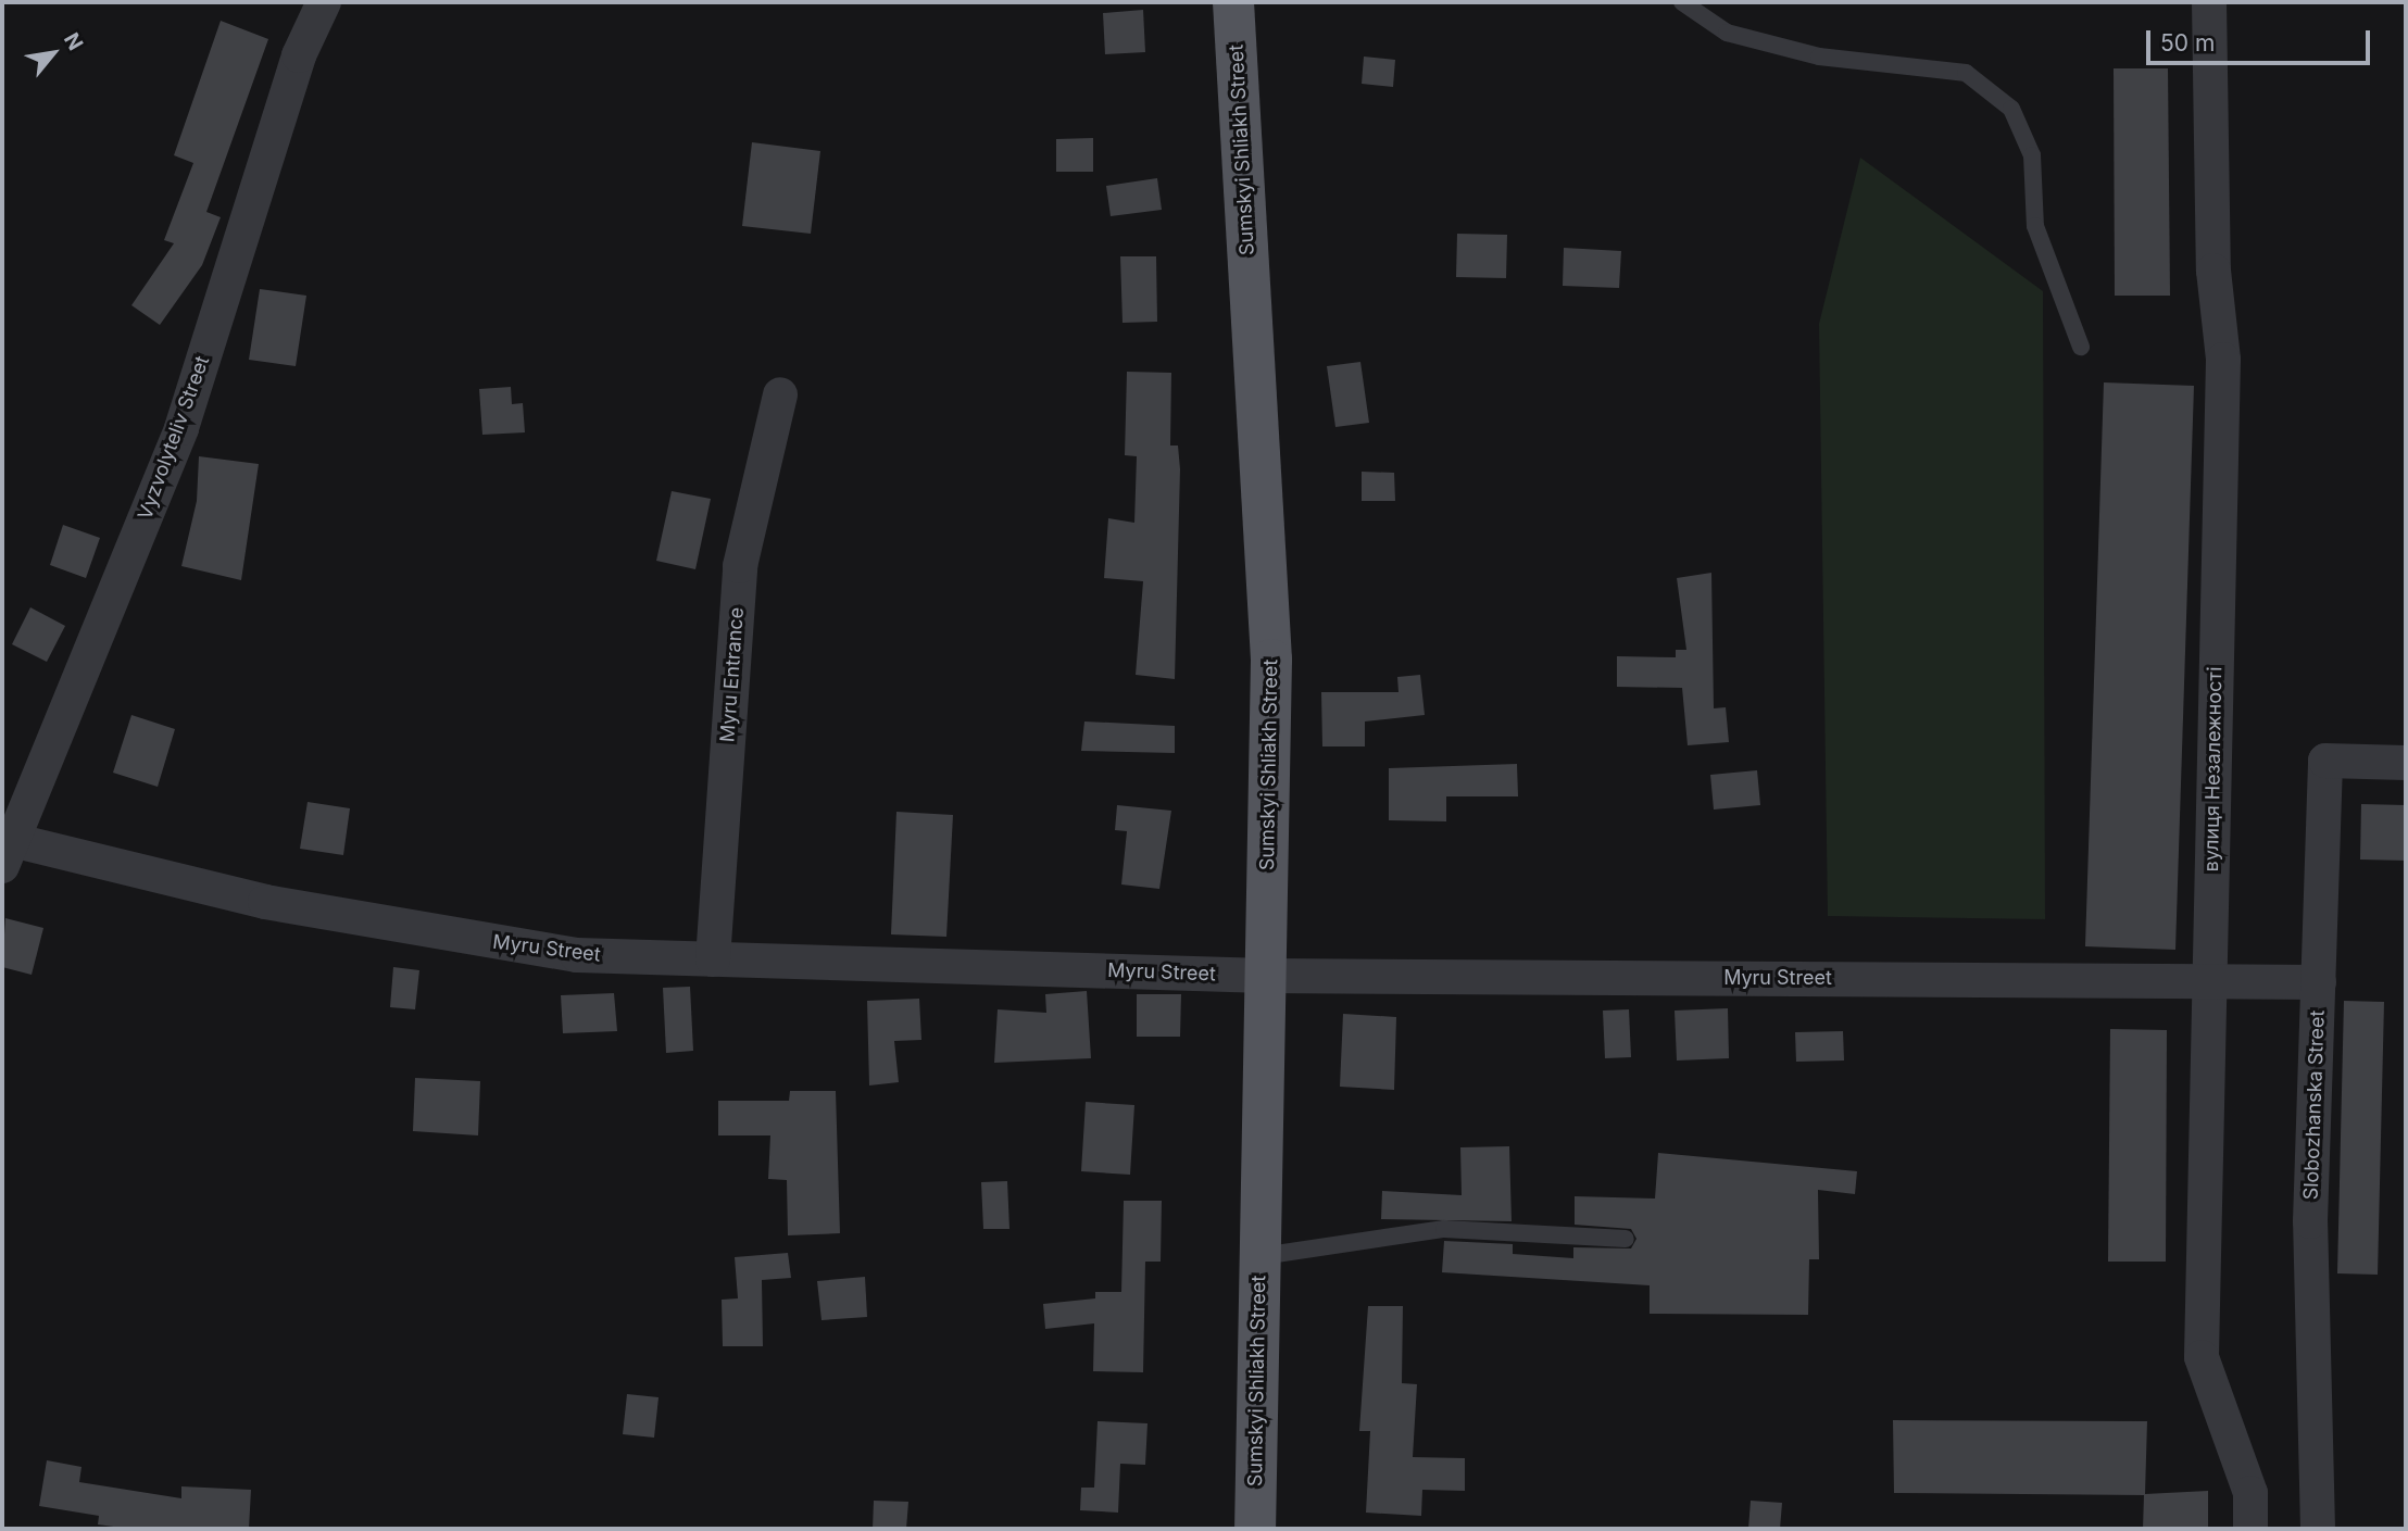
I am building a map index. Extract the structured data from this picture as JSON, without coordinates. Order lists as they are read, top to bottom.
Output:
{
  "streets": {
    "main road": ["Sumskyi Shliakh Street"],
    "street": [
      "Vyzvolyteliv Street",
      "Myru Entrance",
      "вулиця Незалежності",
      "Myru Street",
      "Slobozhanska Street"
    ]
  },
  "crossings": [
    ["Sumskyi Shliakh Street", "Myru Street"],
    ["Vyzvolyteliv Street", "Myru Street"],
    ["Myru Entrance", "Myru Street"],
    ["вулиця Незалежності", "Myru Street"],
    ["Myru Street", "Slobozhanska Street"]
  ],
  "scale_bar": "50 m",
  "north": "top right"
}
